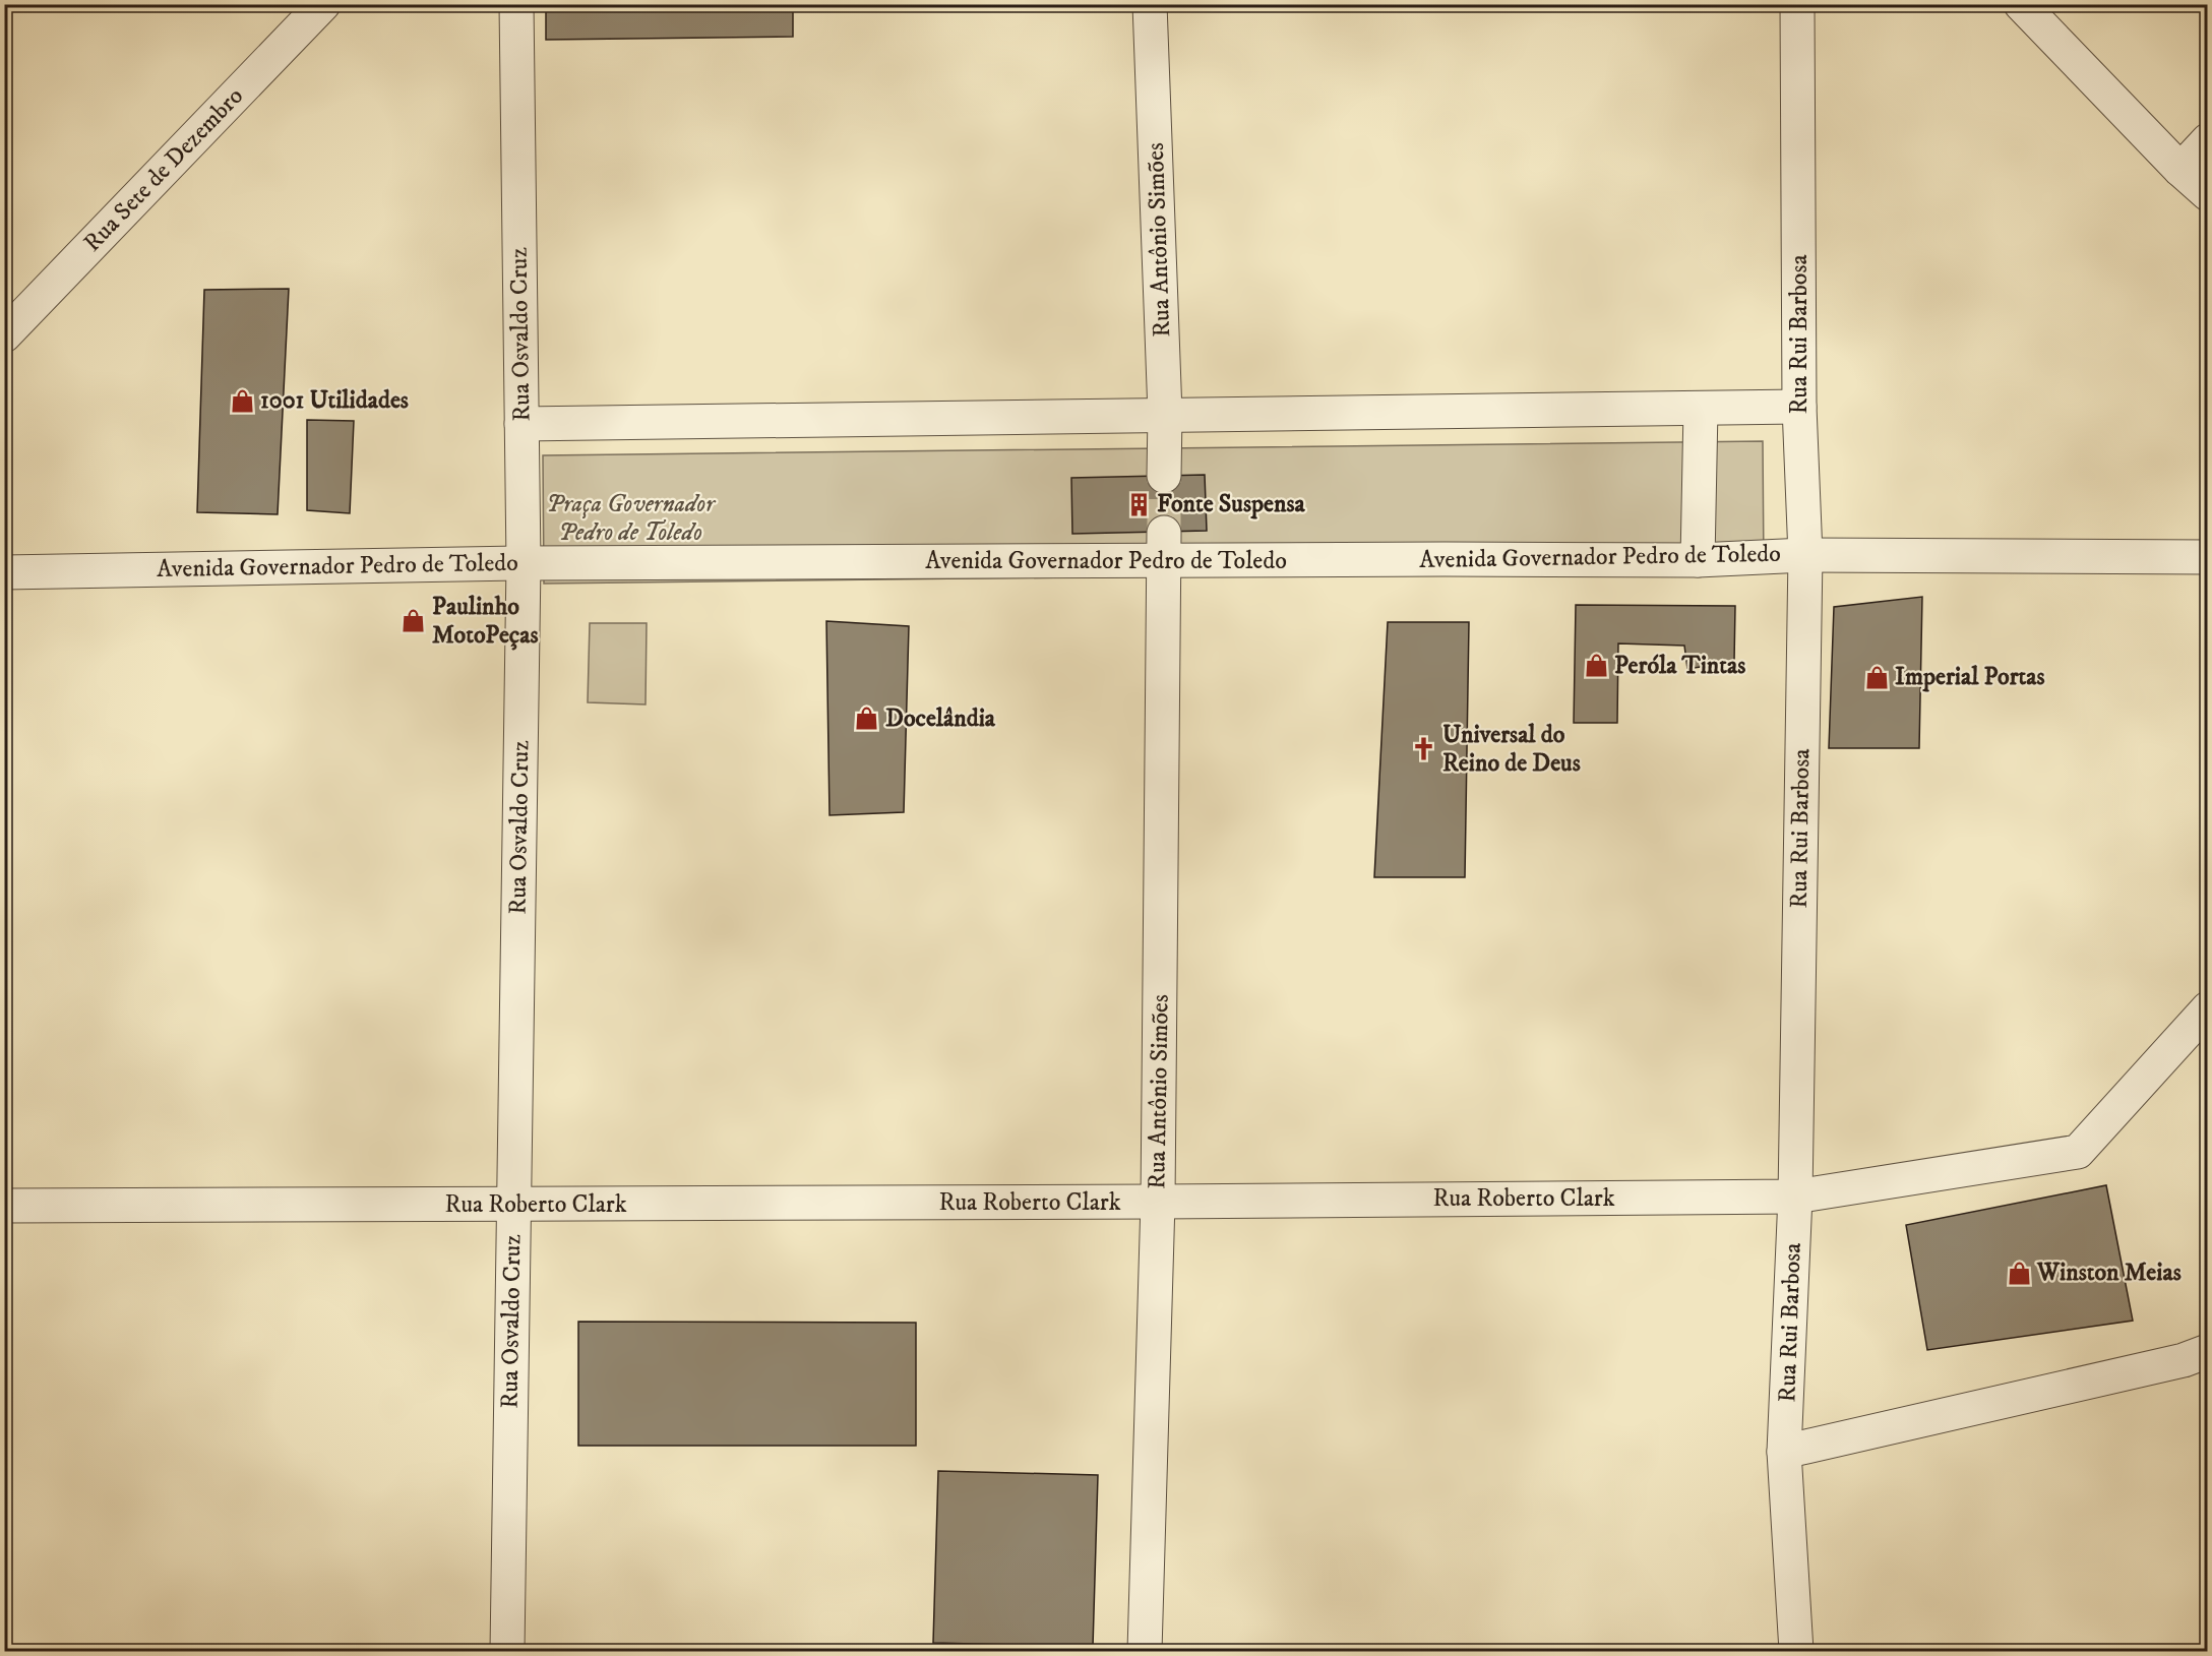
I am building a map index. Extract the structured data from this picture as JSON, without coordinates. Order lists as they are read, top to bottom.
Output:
{
  "streets": {
    "street": [
      "Rua Sete de Dezembro",
      "Rua Antônio Simões",
      "Rua Osvaldo Cruz",
      "Rua Rui Barbosa",
      "Avenida Governador Pedro de Toledo",
      "Rua Roberto Clark"
    ]
  },
  "crossings": [
    ["Rua Antônio Simões", "Avenida Governador Pedro de Toledo"],
    ["Rua Antônio Simões", "Rua Roberto Clark"],
    ["Rua Osvaldo Cruz", "Avenida Governador Pedro de Toledo"],
    ["Rua Osvaldo Cruz", "Rua Roberto Clark"],
    ["Rua Rui Barbosa", "Avenida Governador Pedro de Toledo"],
    ["Rua Rui Barbosa", "Rua Roberto Clark"]
  ],
  "parks": ["Praça Governador Pedro de Toledo"],
  "places": {
    "shop": [
      "1001 Utilidades",
      "Paulinho MotoPeças",
      "Peróla Tintas",
      "Imperial Portas",
      "Docelândia",
      "Winston Meias"
    ],
    "building": ["Fonte Suspensa"],
    "church": ["Universal do Reino de Deus"]
  }
}
